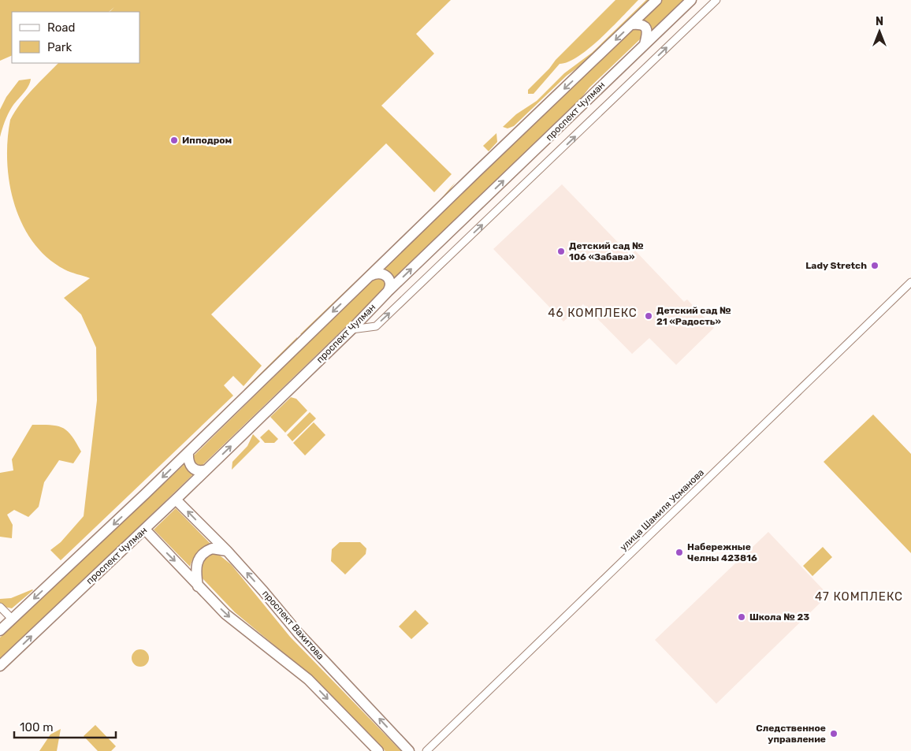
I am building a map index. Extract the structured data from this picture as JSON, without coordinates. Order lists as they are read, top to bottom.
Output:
{
  "streets": {
    "main road": ["проспект Чулман", "проспект Вахитова"],
    "street": ["улица Шамиля Усманова"]
  },
  "crossings": [
    ["проспект Чулман", "проспект Вахитова"]
  ],
  "districts": ["46 КОМПЛЕКС", "47 КОМПЛЕКС"],
  "places": [
    "Ипподром",
    "Детский сад № 106 «Забава»",
    "Lady Stretch",
    "Детский сад № 21 «Радость»",
    "Набережные Челны 423816",
    "Школа № 23",
    "Следственное управление"
  ],
  "legend": ["Road", "Park"],
  "scale_bar": "100 m",
  "north": "top"
}
